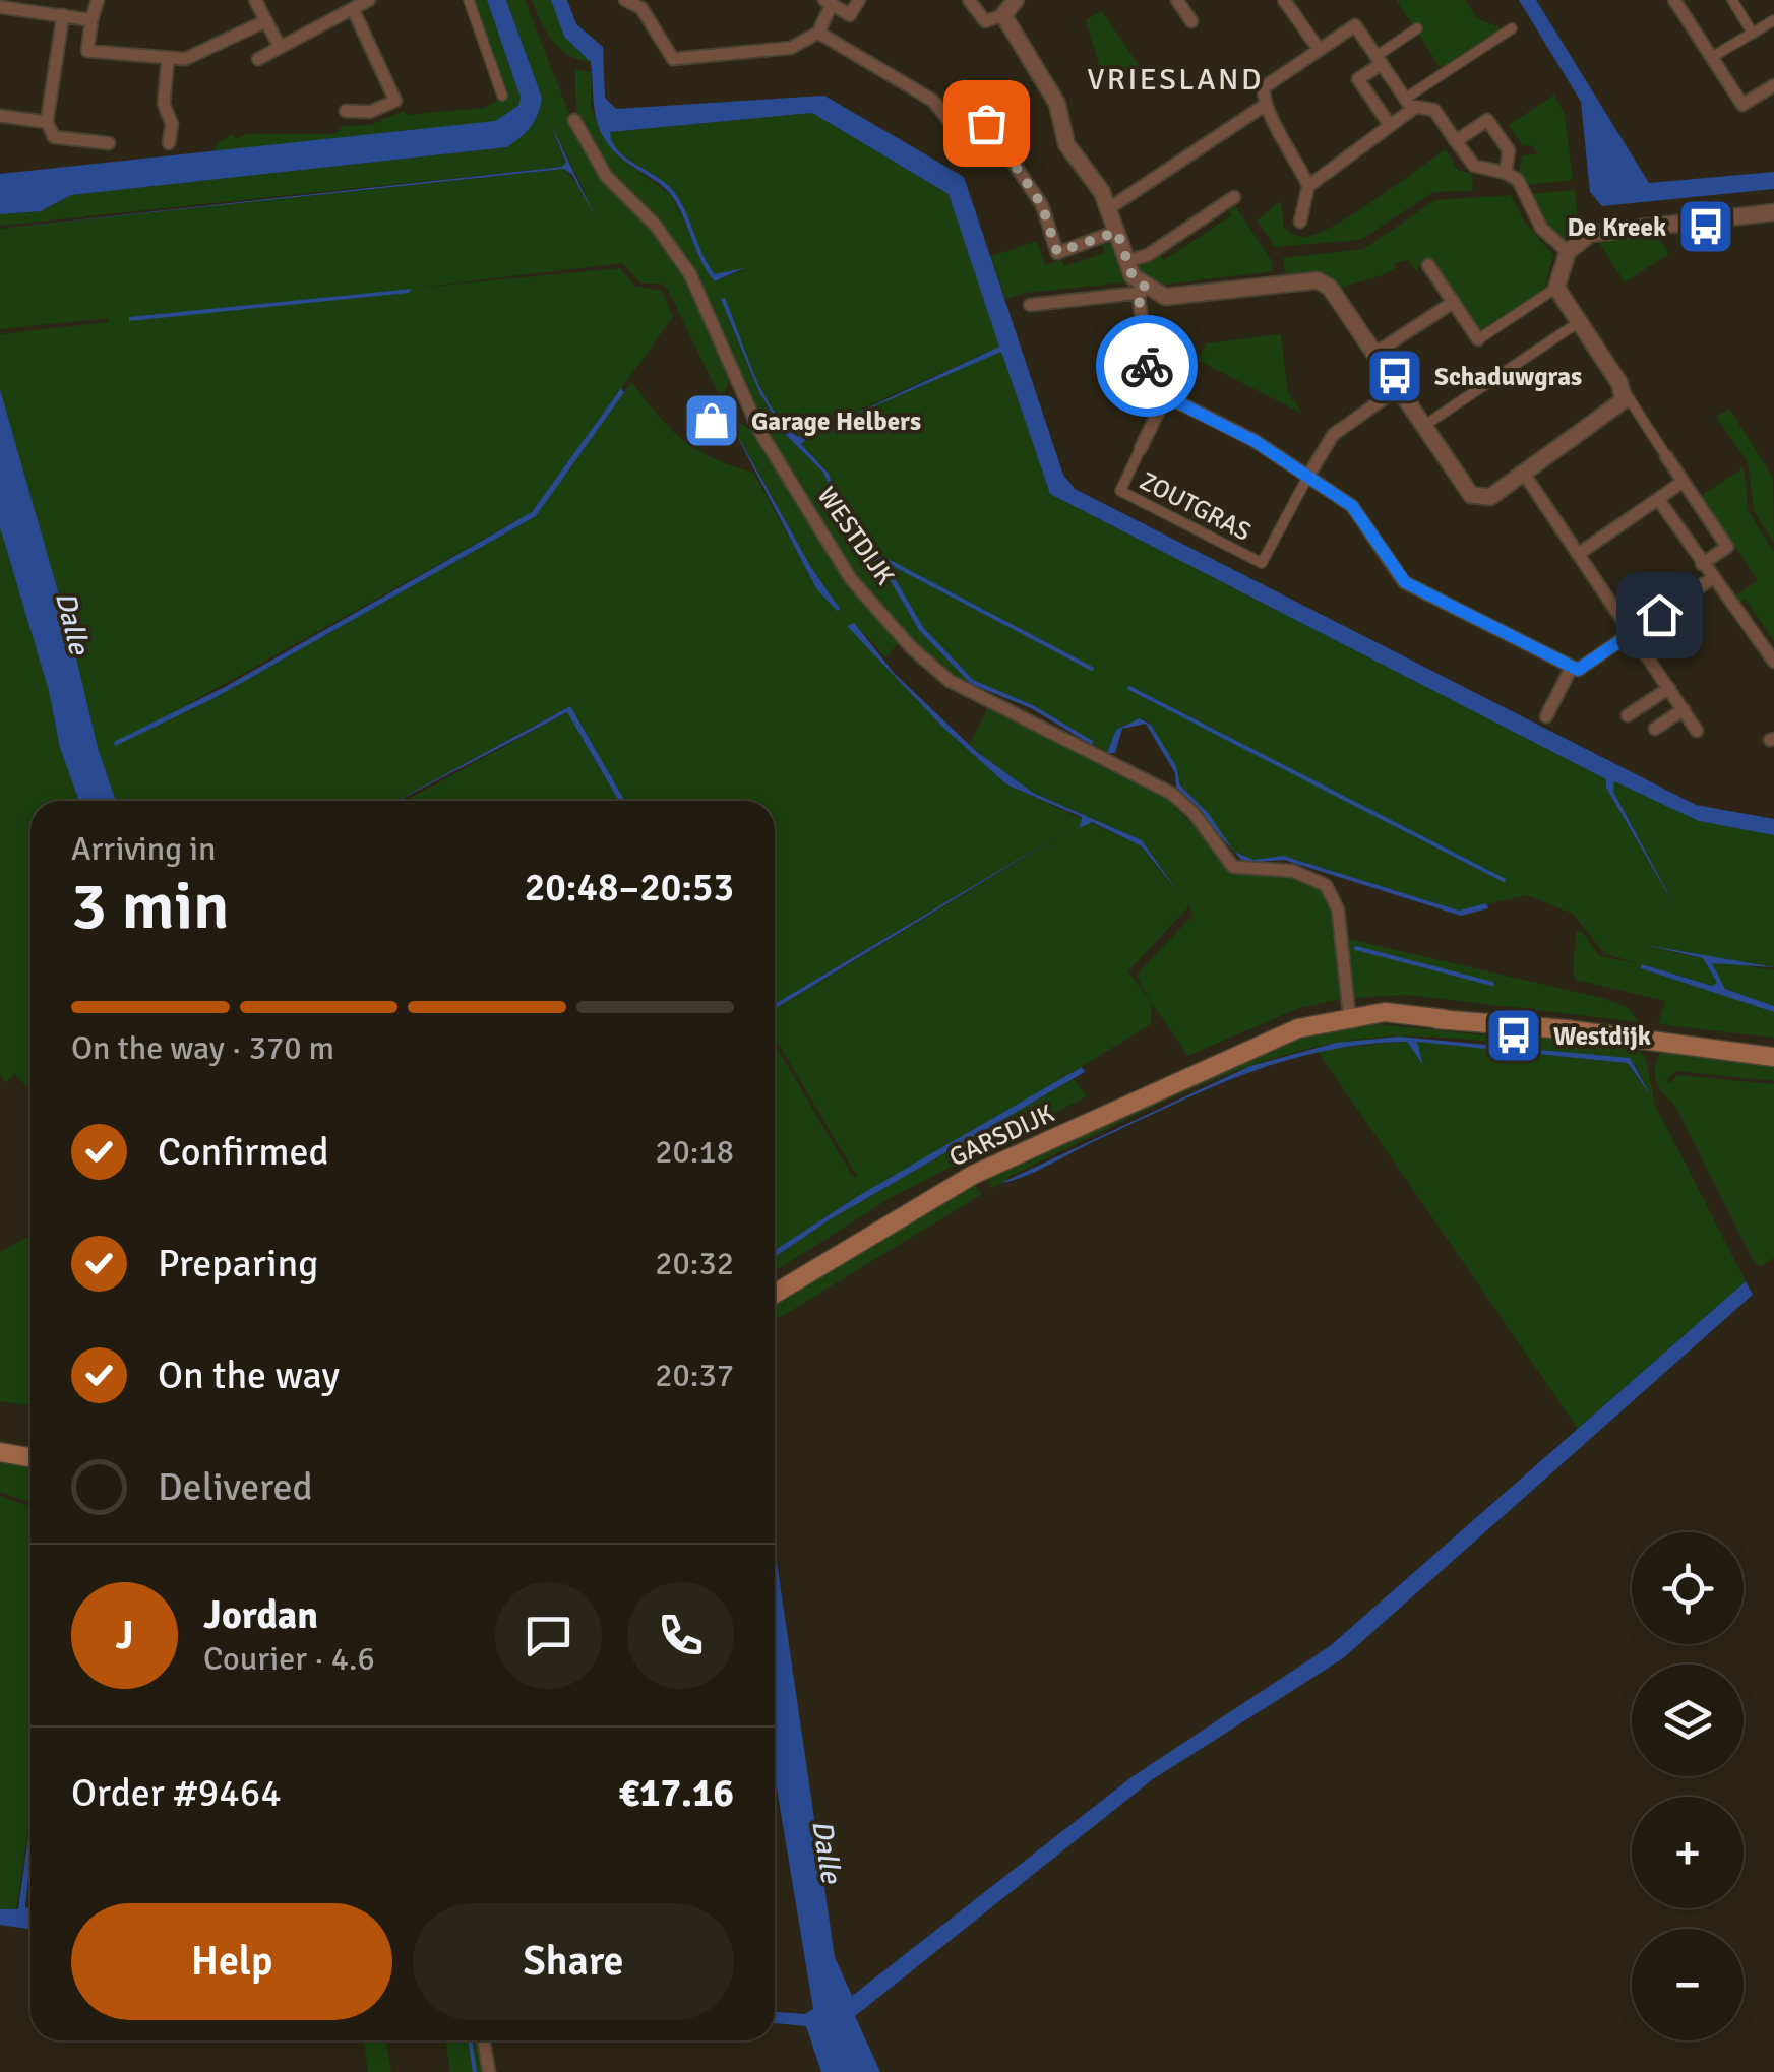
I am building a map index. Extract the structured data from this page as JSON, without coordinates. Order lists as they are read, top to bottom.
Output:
{
  "streets": {
    "main road": ["GARSDIJK"],
    "street": ["ZOUTGRAS", "WESTDIJK"]
  },
  "crossings": [
    ["WESTDIJK", "GARSDIJK"]
  ],
  "districts": ["VRIESLAND"],
  "water": ["Dalle"],
  "places": {
    "bus stop": ["De Kreek", "Schaduwgras", "Westdijk"],
    "shop": ["Garage Helbers"]
  },
  "page": {
    "heading": ["3 min", "Arriving in", "20:48–20:53"],
    "panel": [
      "Jordan",
      "Courier · 4.6",
      "Order #9464",
      "€17.16"
    ],
    "bar": "On the way · 370 m",
    "list": [
      ["Confirmed", "20:18"],
      ["Preparing", "20:32"],
      ["On the way", "20:37"],
      "Delivered"
    ],
    "map_buttons": ["+", "−"],
    "round": "J",
    "buttons": ["Help", "Share"]
  }
}
